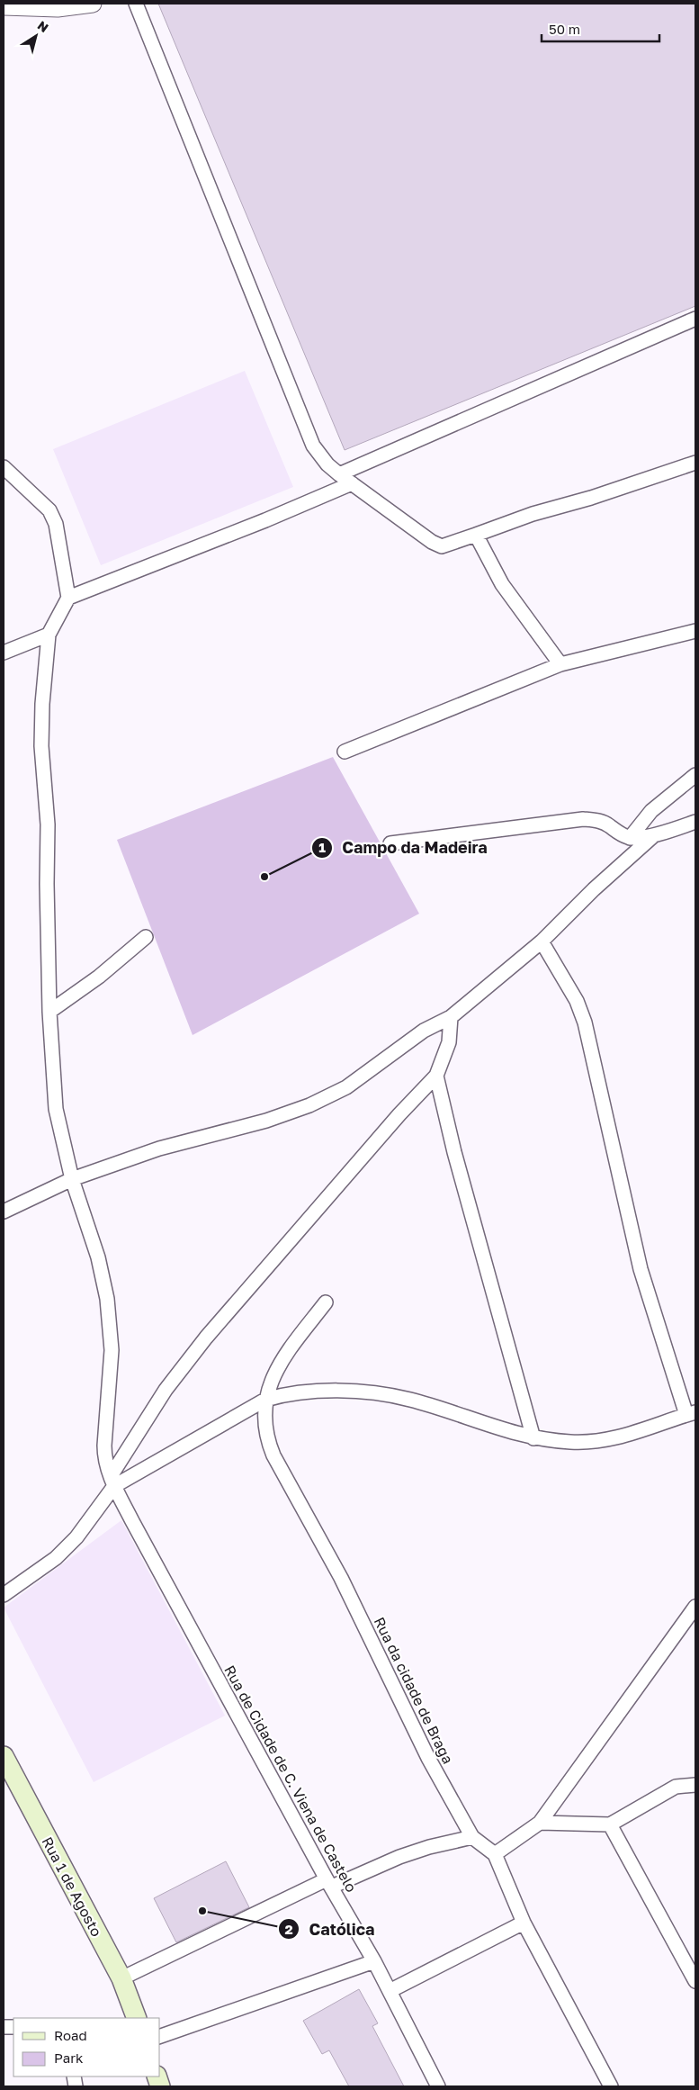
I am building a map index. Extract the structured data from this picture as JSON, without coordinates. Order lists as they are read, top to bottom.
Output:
{
  "streets": {
    "main road": ["Rua 1 de Agosto"],
    "street": ["Rua da cidade de Braga", "Rua de Cidade de C. Viena de Castelo"]
  },
  "places": ["Campo da Madeira", "Católica"],
  "legend": ["Road", "Park"],
  "scale_bar": "50 m",
  "north": "top right"
}
